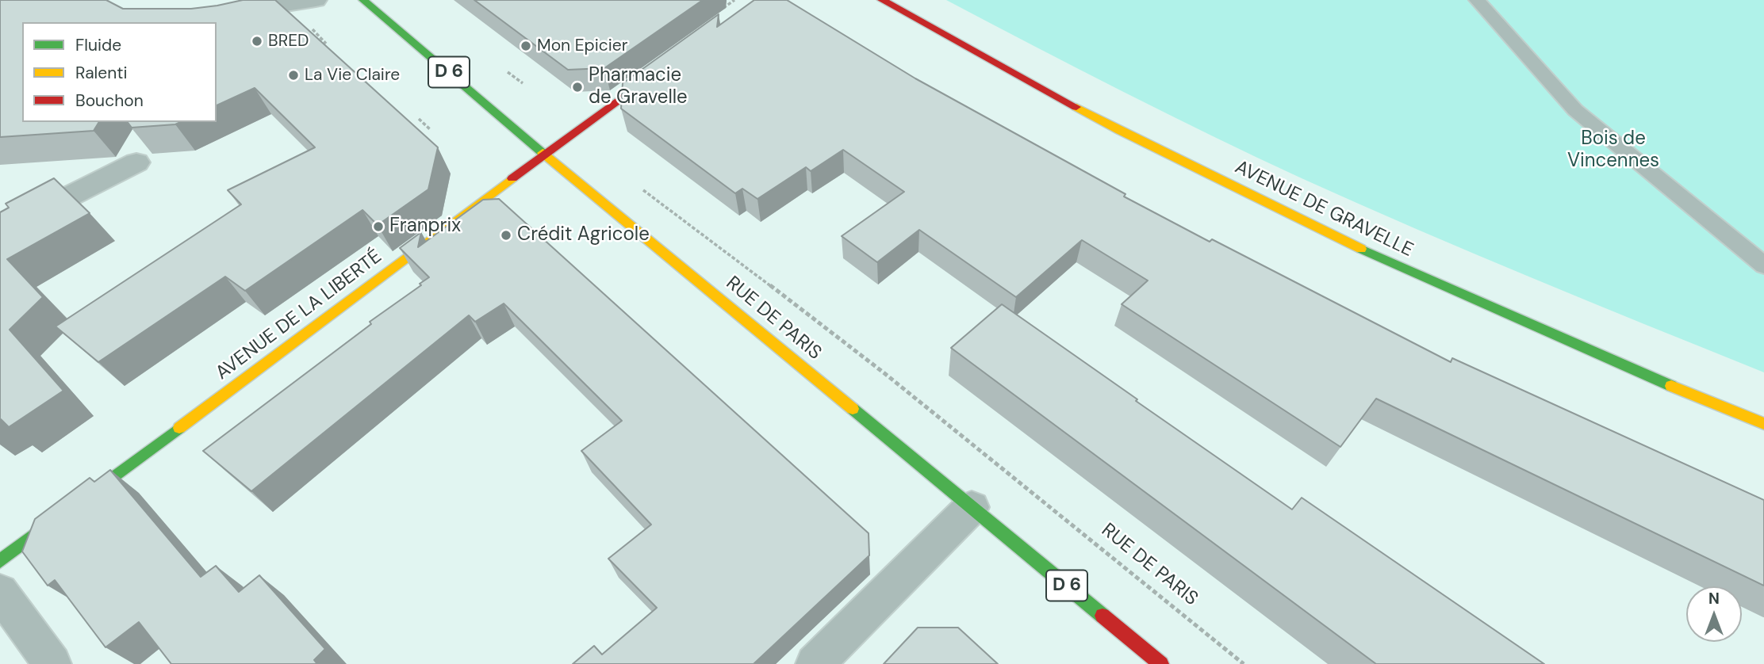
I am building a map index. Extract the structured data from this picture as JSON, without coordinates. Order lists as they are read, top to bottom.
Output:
{
  "streets": {
    "main road": [
      "D 6",
      "AVENUE DE GRAVELLE",
      "AVENUE DE LA LIBERTÉ",
      "RUE DE PARIS"
    ]
  },
  "crossings": [
    ["AVENUE DE LA LIBERTÉ", "RUE DE PARIS"]
  ],
  "parks": ["Bois de Vincennes"],
  "places": [
    "BRED",
    "Mon Epicier",
    "La Vie Claire",
    "Pharmacie de Gravelle",
    "Franprix",
    "Crédit Agricole"
  ],
  "legend": ["Fluide", "Ralenti", "Bouchon"],
  "north": "top"
}
